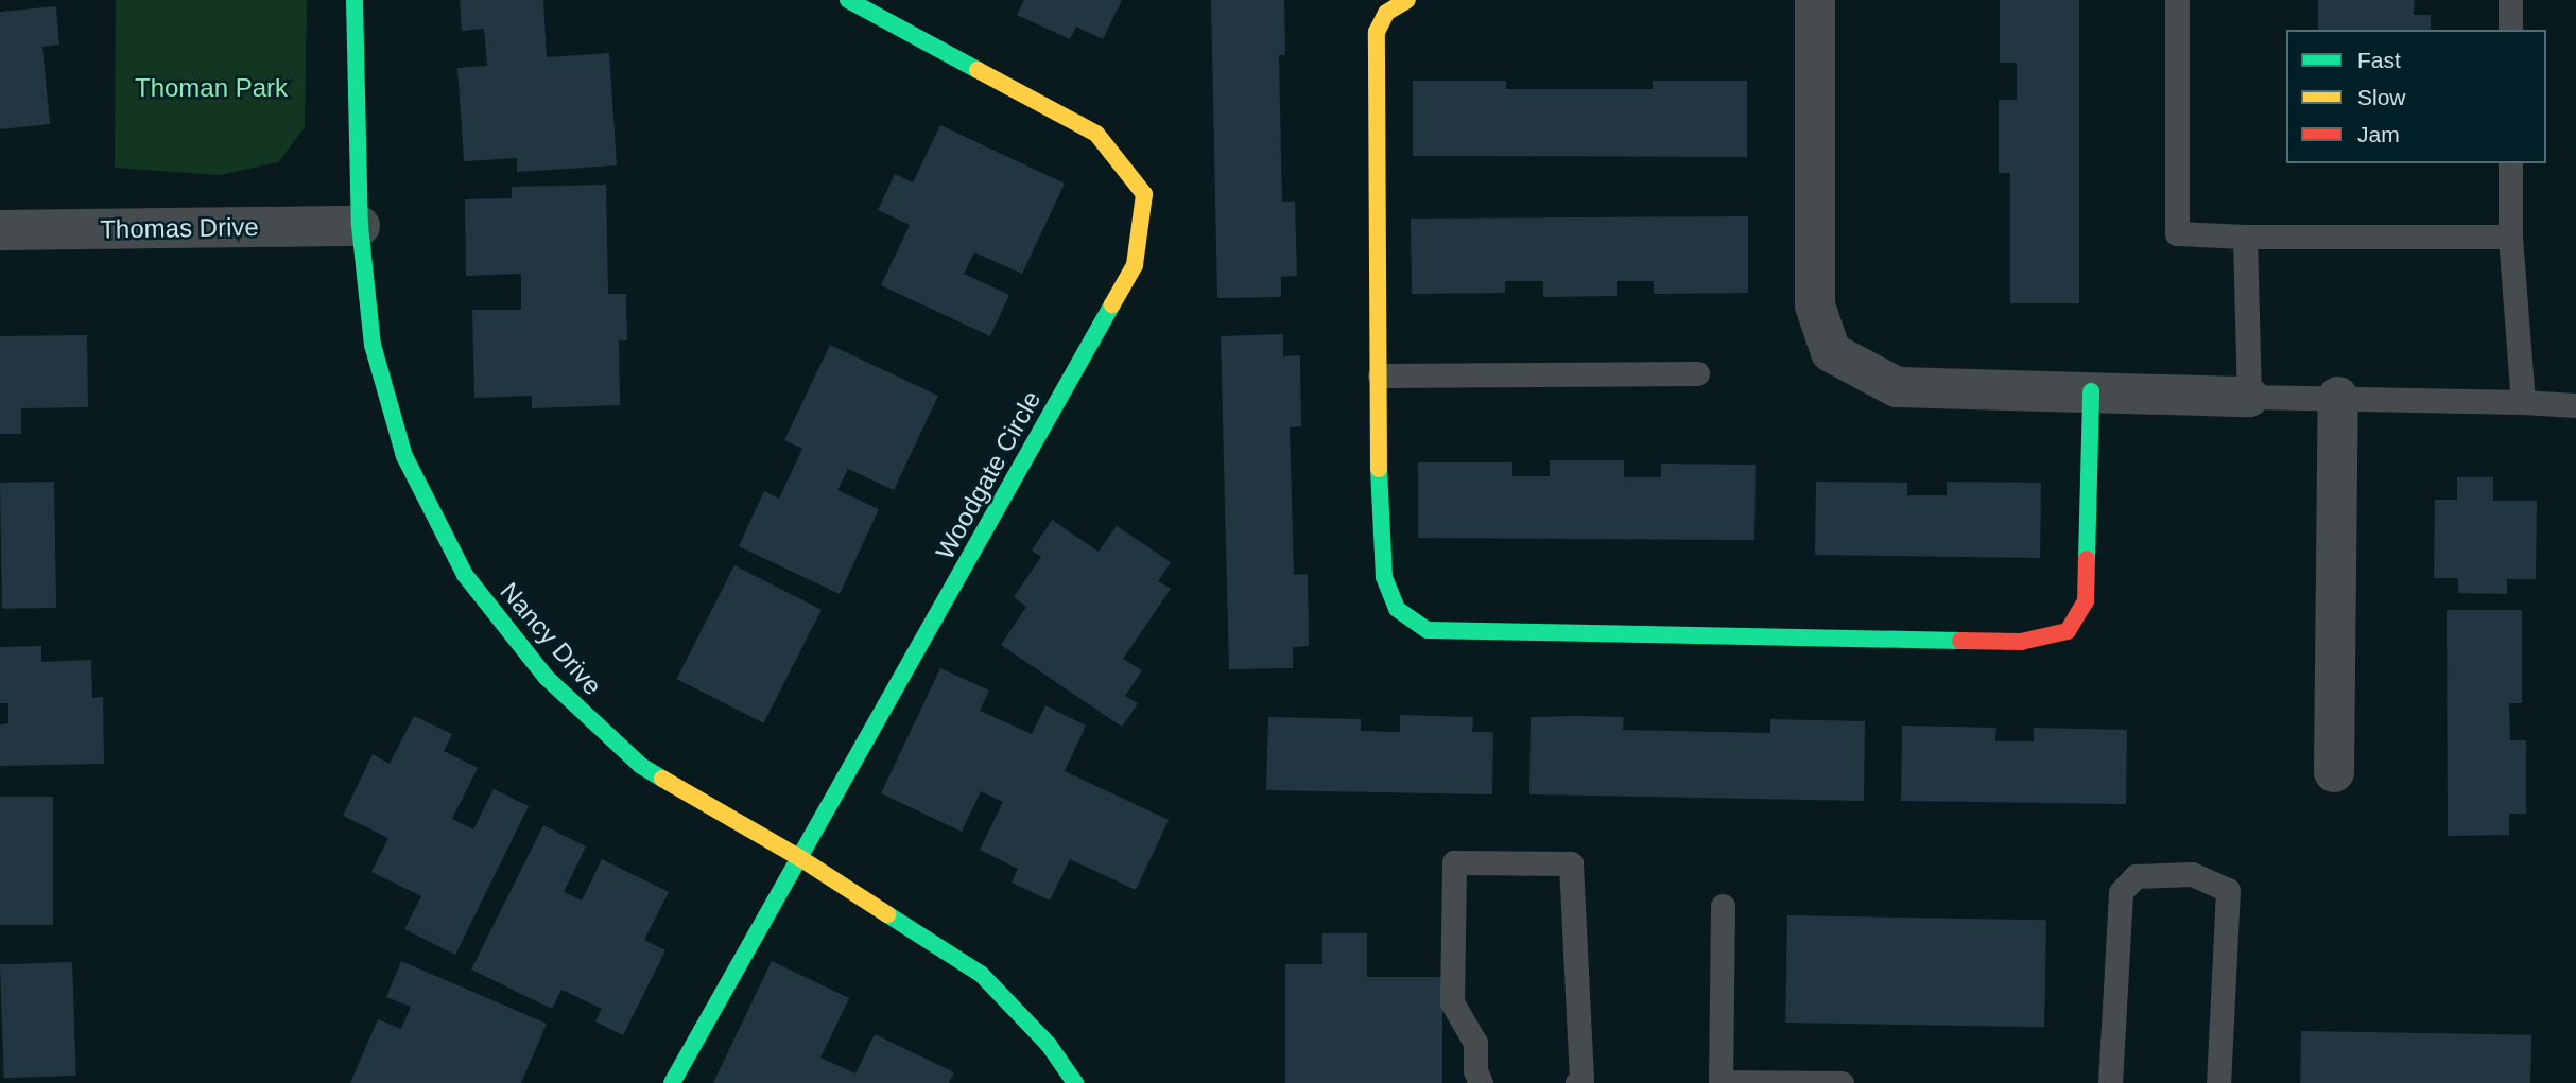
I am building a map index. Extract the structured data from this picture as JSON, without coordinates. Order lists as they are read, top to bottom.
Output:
{
  "streets": {
    "street": ["Thomas Drive", "Woodgate Circle", "Nancy Drive"]
  },
  "crossings": [
    ["Thomas Drive", "Nancy Drive"],
    ["Woodgate Circle", "Nancy Drive"]
  ],
  "parks": ["Thoman Park"],
  "legend": ["Fast", "Slow", "Jam"]
}
